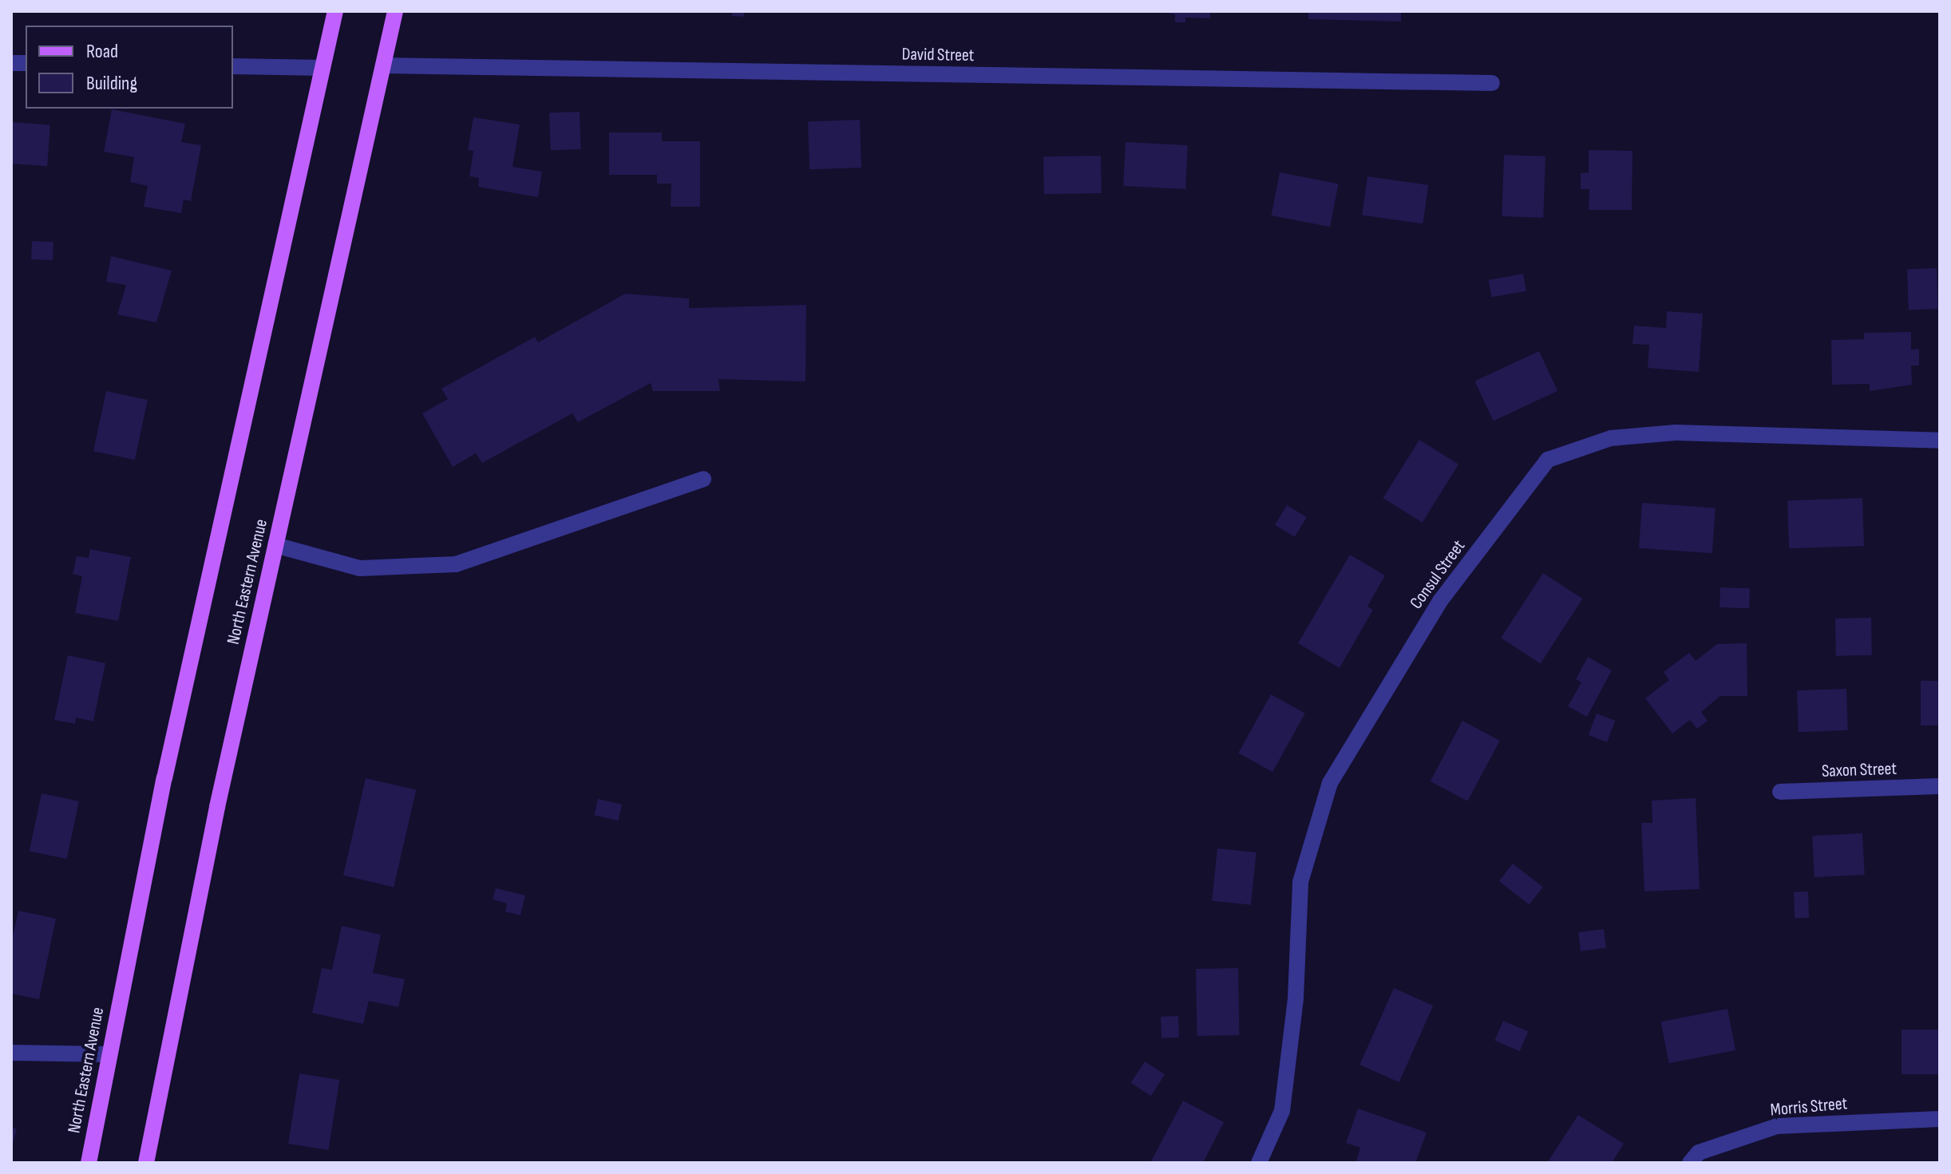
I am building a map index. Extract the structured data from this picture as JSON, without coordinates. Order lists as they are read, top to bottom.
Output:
{
  "streets": {
    "main road": ["North Eastern Avenue"],
    "street": [
      "David Street",
      "Consul Street",
      "Saxon Street",
      "Morris Street"
    ]
  },
  "crossings": [
    ["David Street", "North Eastern Avenue"]
  ],
  "legend": ["Road", "Building"]
}
